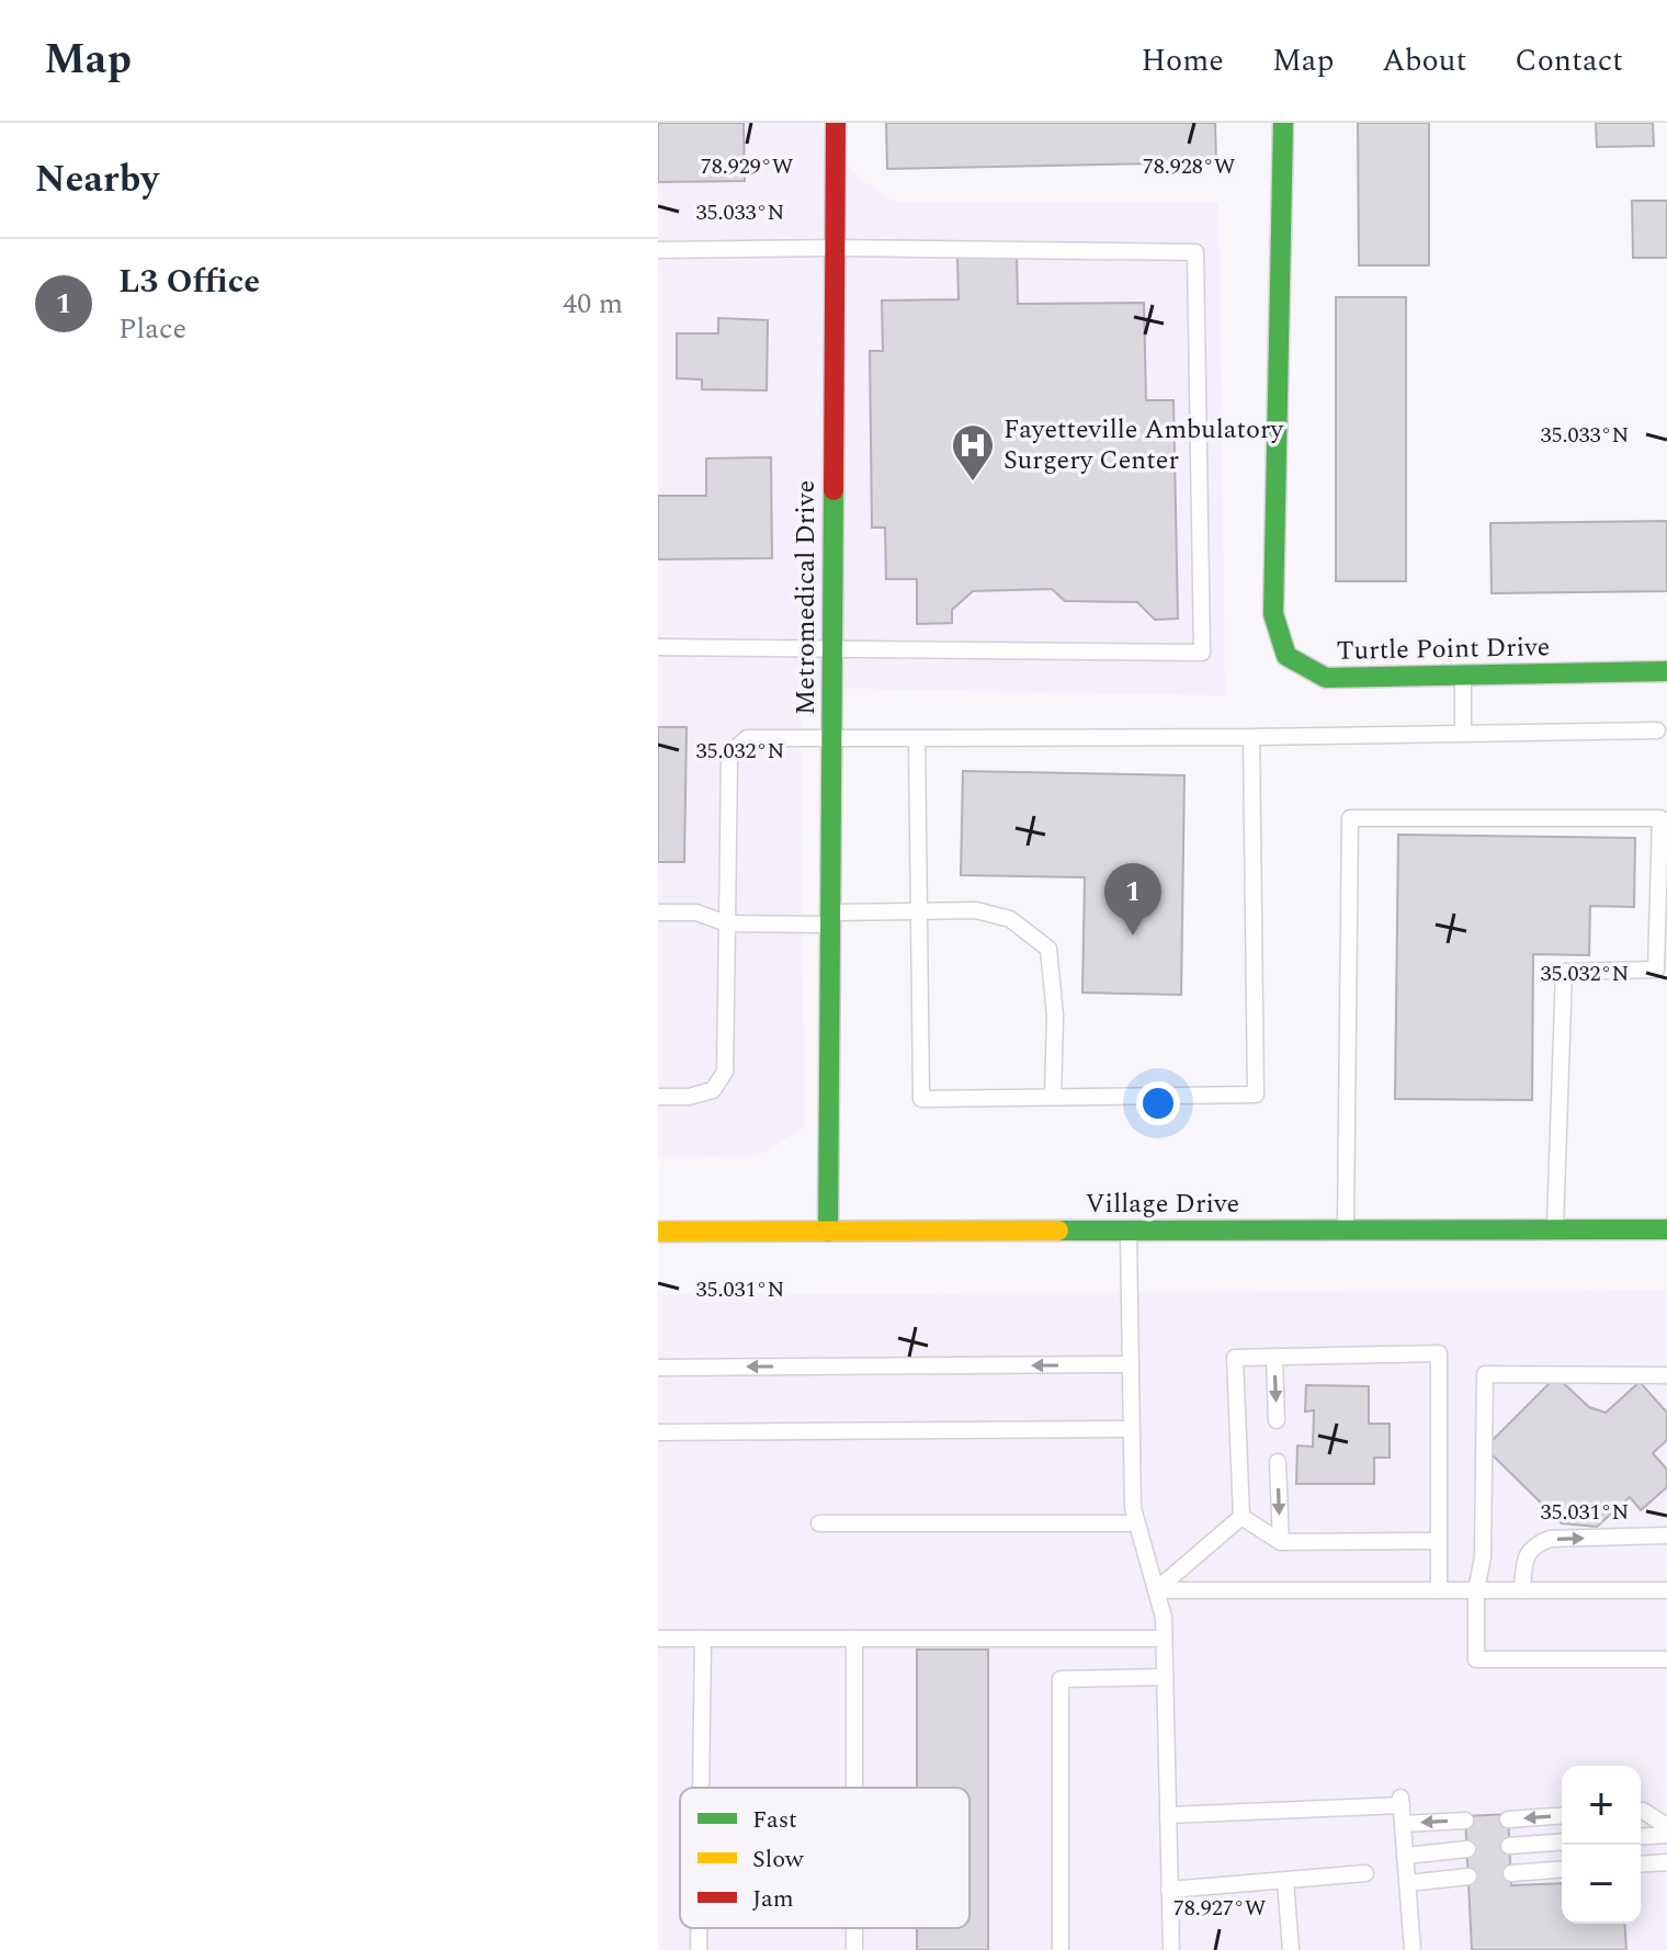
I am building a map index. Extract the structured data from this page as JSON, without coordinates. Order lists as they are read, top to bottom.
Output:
{
  "streets": {
    "street": ["Metromedical Drive", "Turtle Point Drive", "Village Drive"]
  },
  "crossings": [
    ["Metromedical Drive", "Village Drive"]
  ],
  "places": {
    "hospital": ["Fayetteville Ambulatory Surgery Center"]
  },
  "legend": ["Fast", "Slow", "Jam"],
  "page": {
    "header": "Map",
    "nav": [
      "Home",
      "Map",
      "About",
      "Contact"
    ],
    "heading": "Nearby",
    "list": [
      {
        "mark": "1",
        "name": "L3 Office",
        "note": "Place",
        "value": "40 m"
      }
    ],
    "pins": "1",
    "map_buttons": ["+", "−"]
  },
  "coordinates": [
    "78.929°W",
    "78.928°W",
    "35.033°N",
    "35.032°N",
    "35.031°N",
    "78.927°W"
  ]
}
